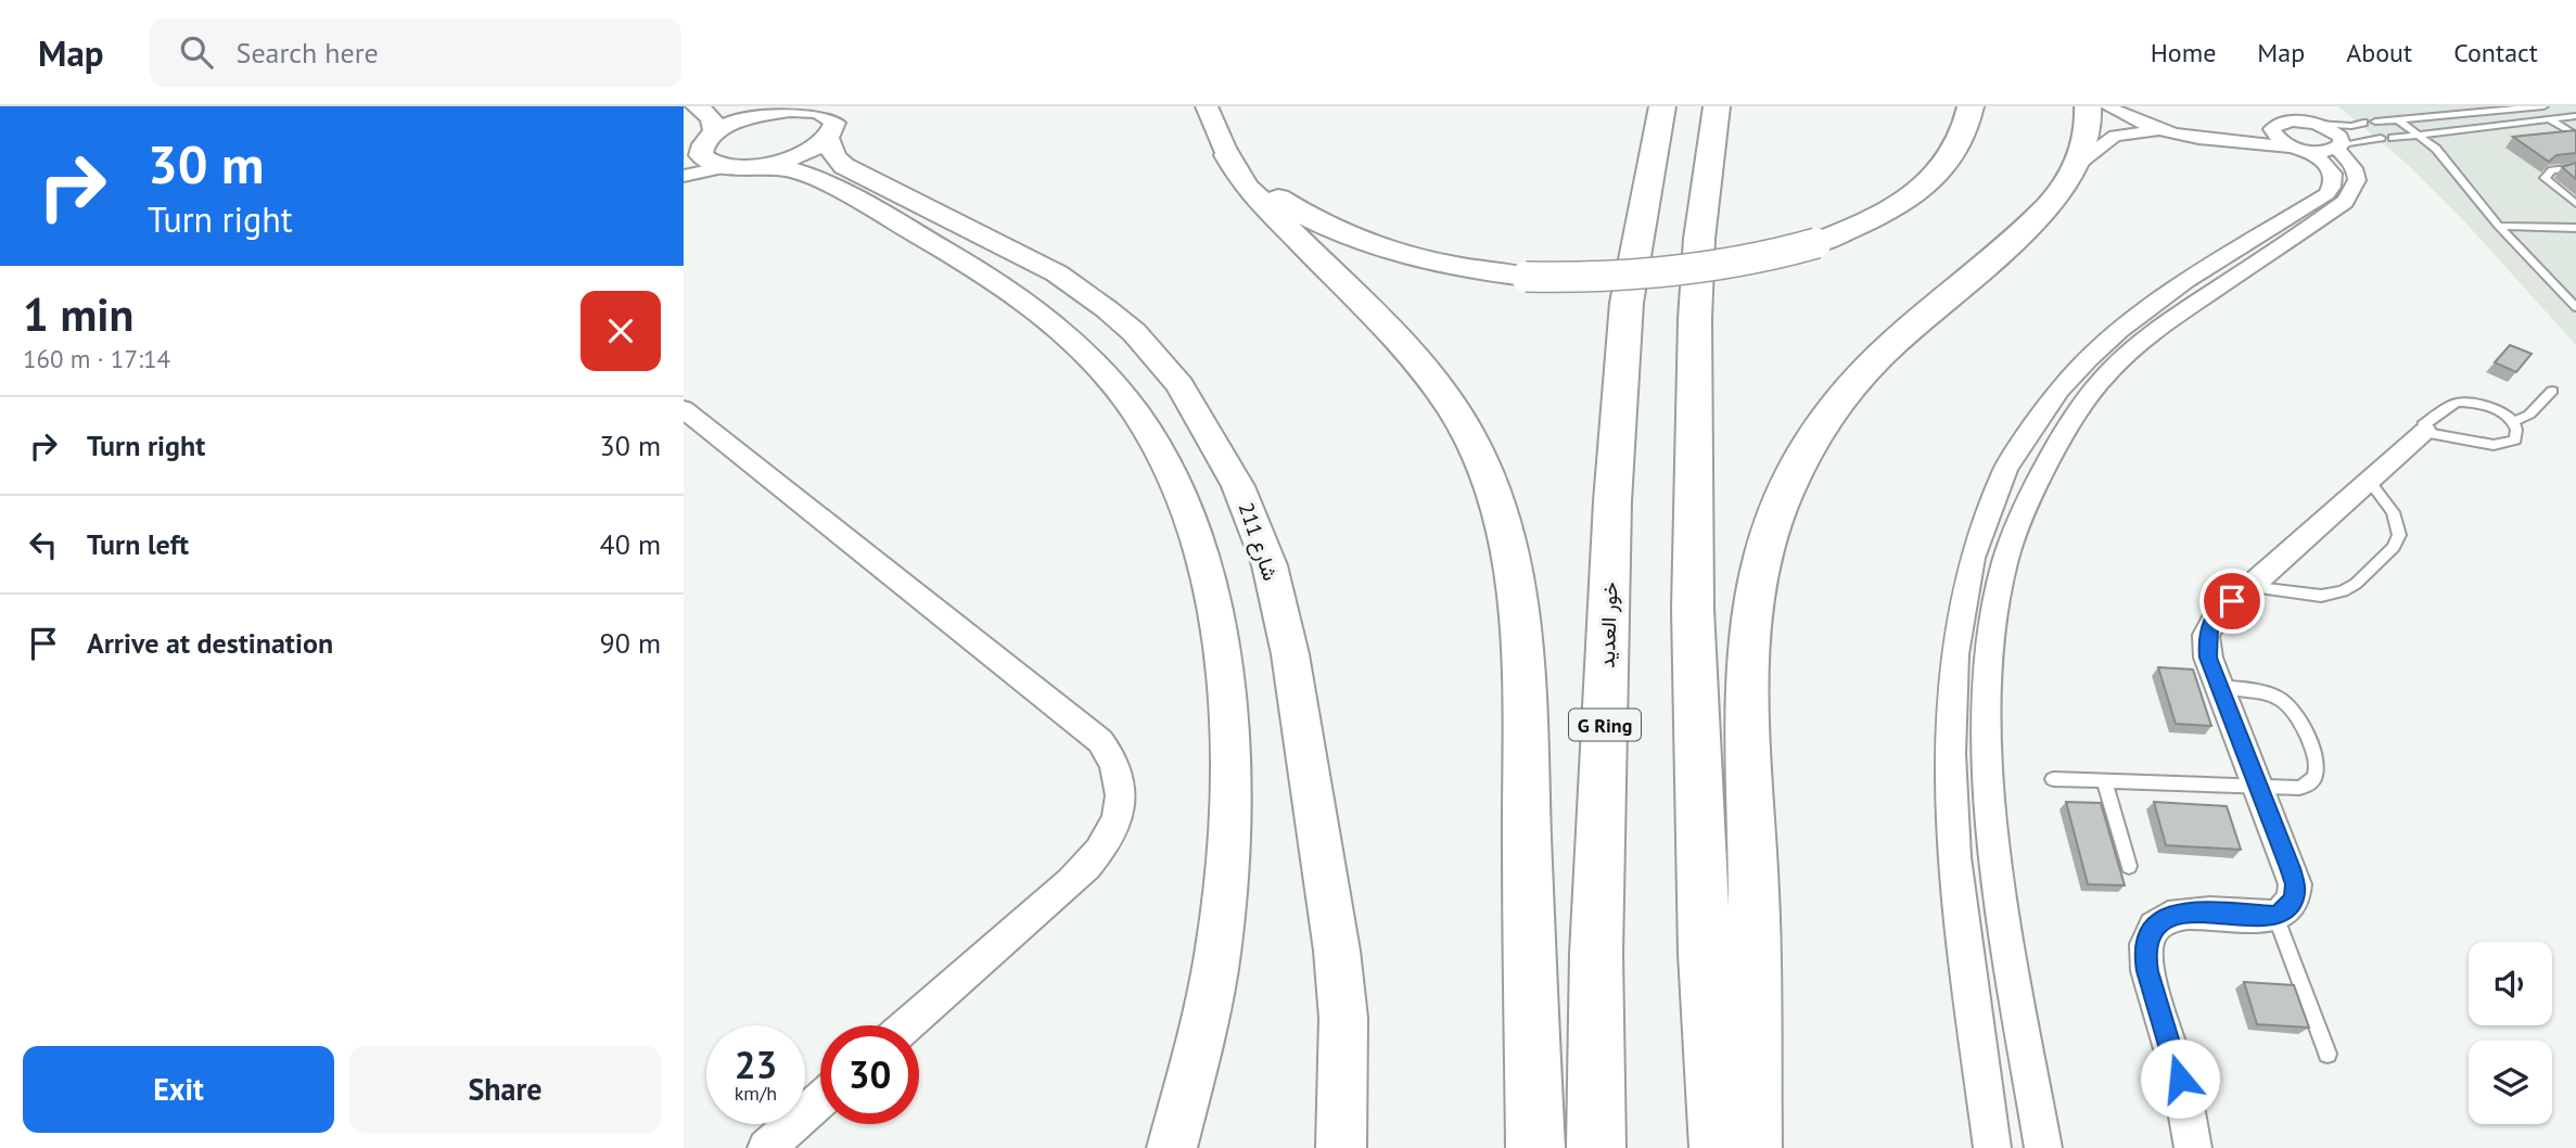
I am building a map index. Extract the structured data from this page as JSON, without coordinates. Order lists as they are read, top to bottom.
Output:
{
  "streets": {
    "highway": ["خور العديد", "G Ring"],
    "main road": ["شارع 211"]
  },
  "page": {
    "header": "Map",
    "search": "Search here",
    "nav": [
      "Home",
      "Map",
      "About",
      "Contact"
    ],
    "turn": ["30 m", "Turn right"],
    "heading": ["1 min", "160 m · 17:14"],
    "list": [
      {
        "name": "Turn right",
        "value": "30 m"
      },
      {
        "name": "Turn left",
        "value": "40 m"
      },
      {
        "name": "Arrive at destination",
        "value": "90 m"
      }
    ],
    "speed": "23 km/h",
    "limit": "30",
    "buttons": ["Exit", "Share"]
  }
}
